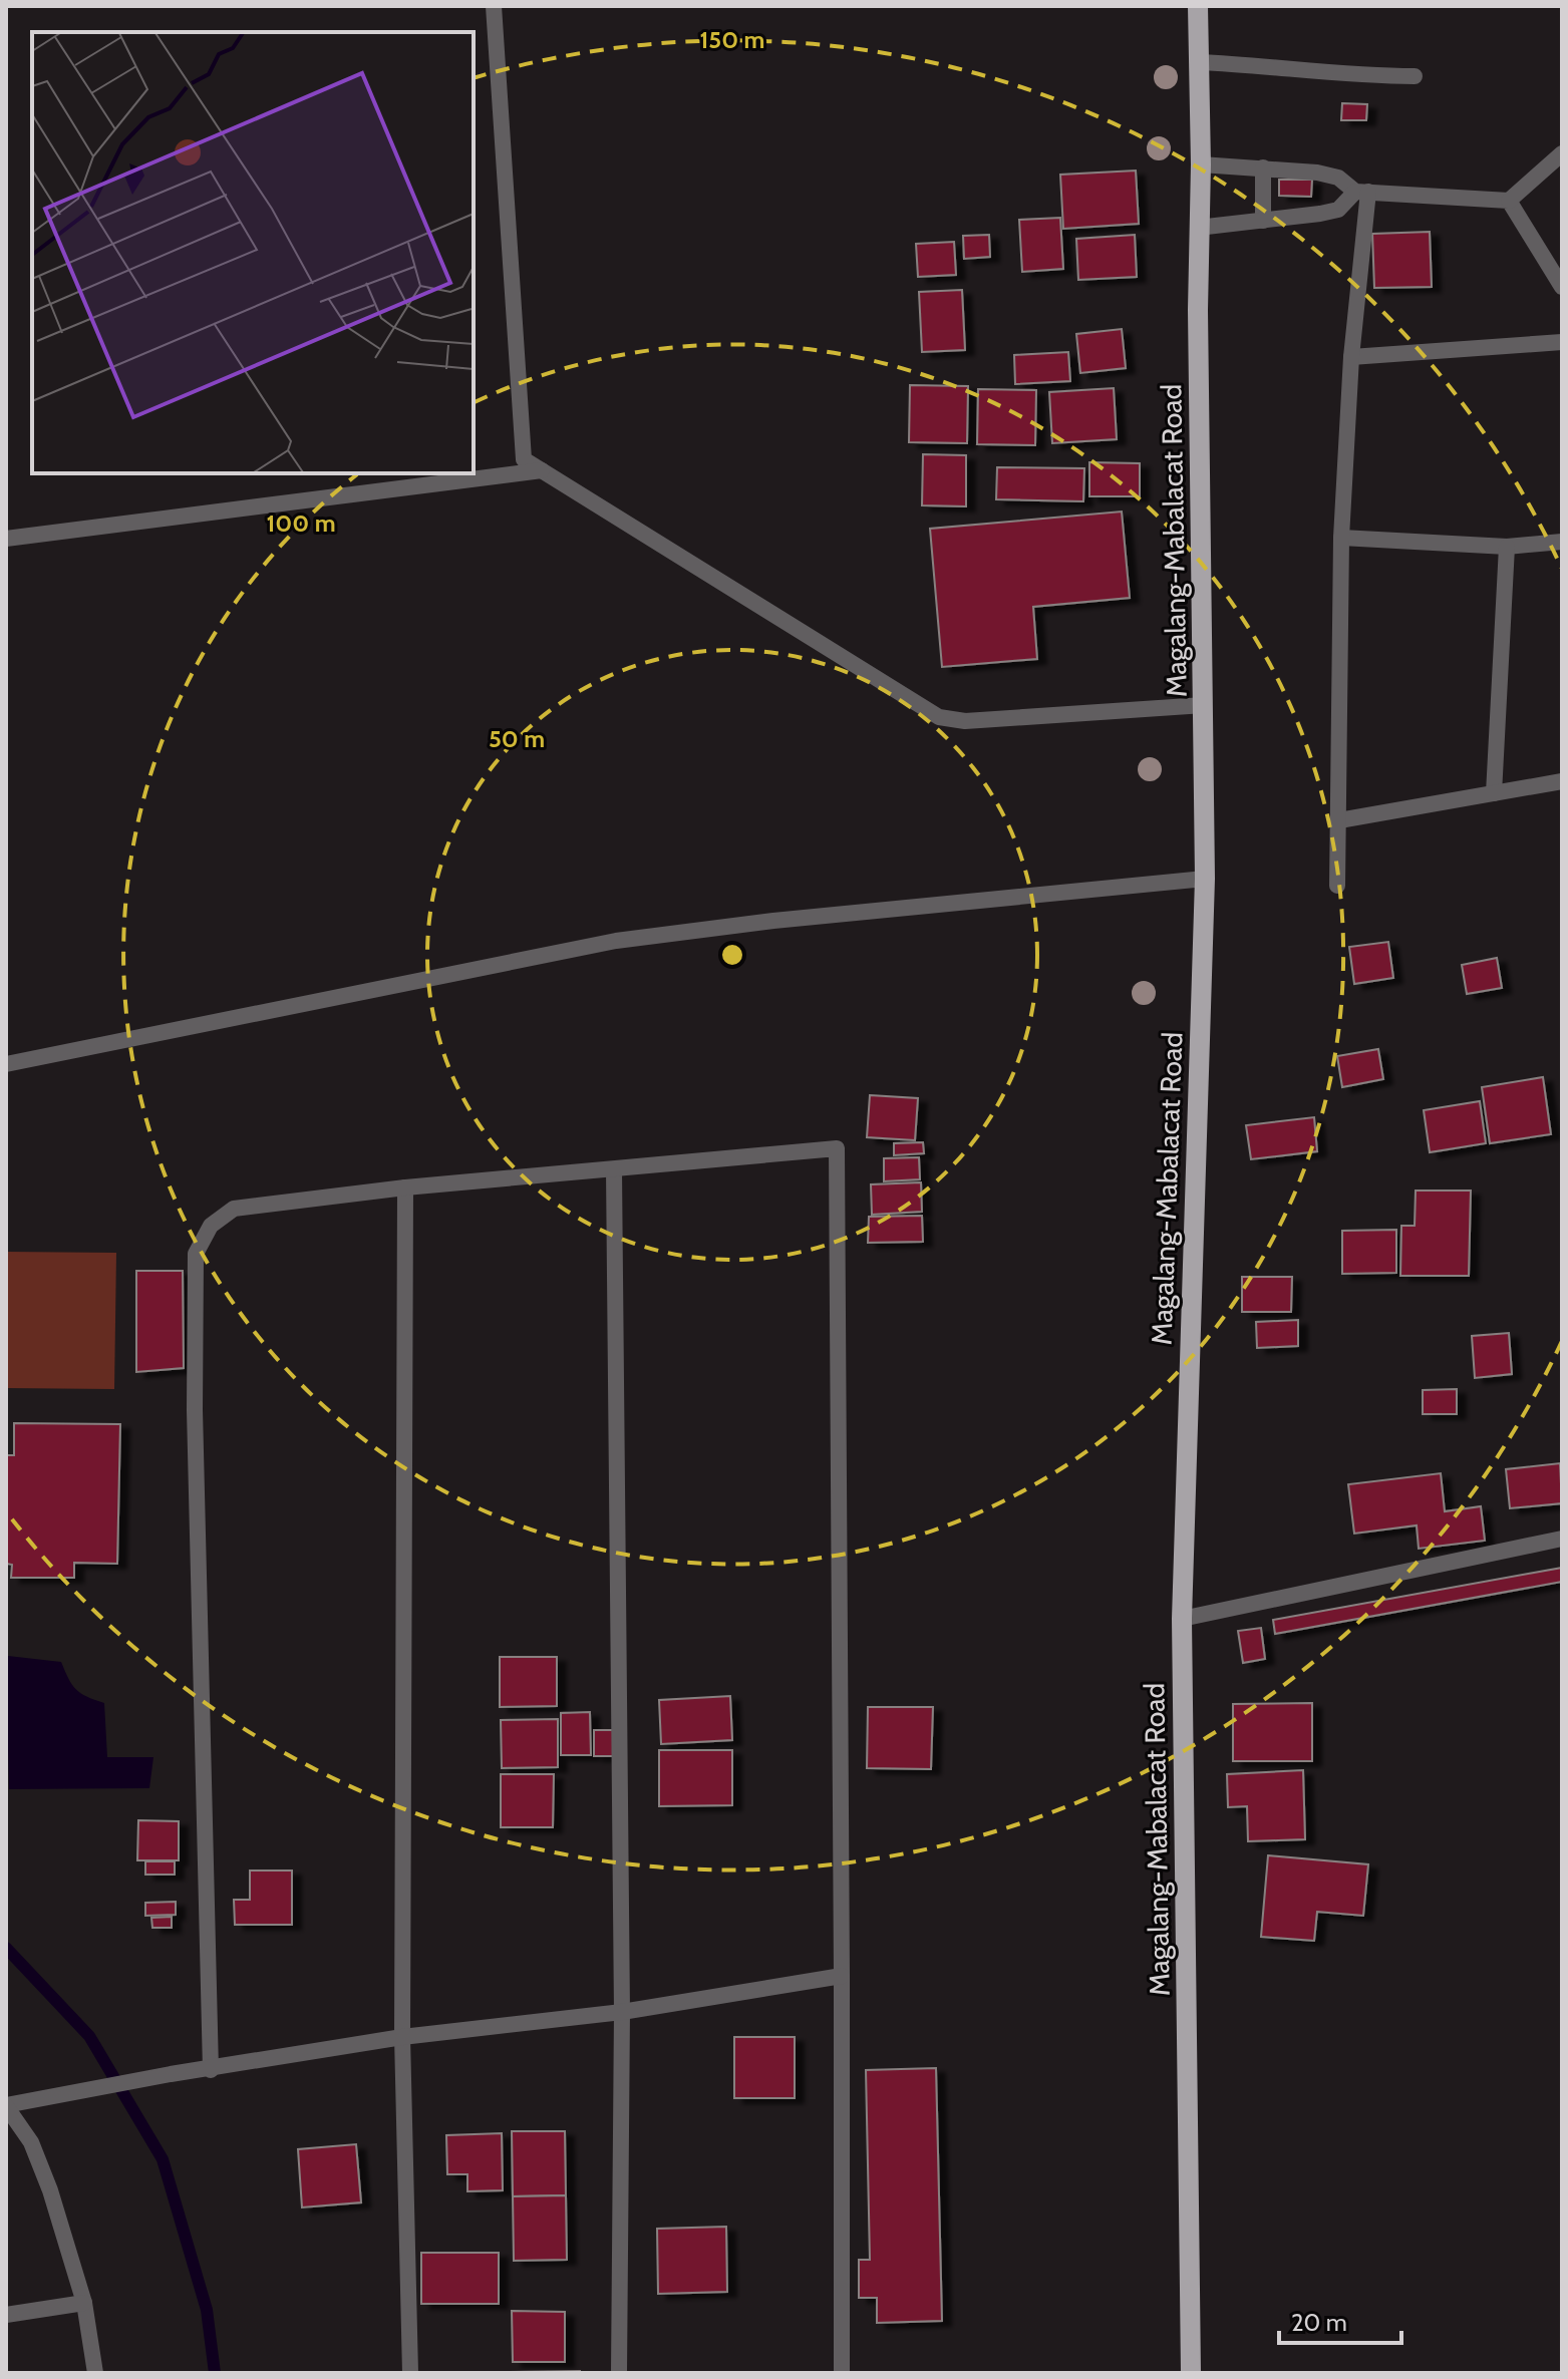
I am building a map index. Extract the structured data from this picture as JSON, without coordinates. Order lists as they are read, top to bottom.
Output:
{
  "streets": {
    "main road": ["Magalang-Mabalacat Road"]
  },
  "scale_bar": "20 m",
  "rings": ["150 m", "100 m", "50 m"]
}
